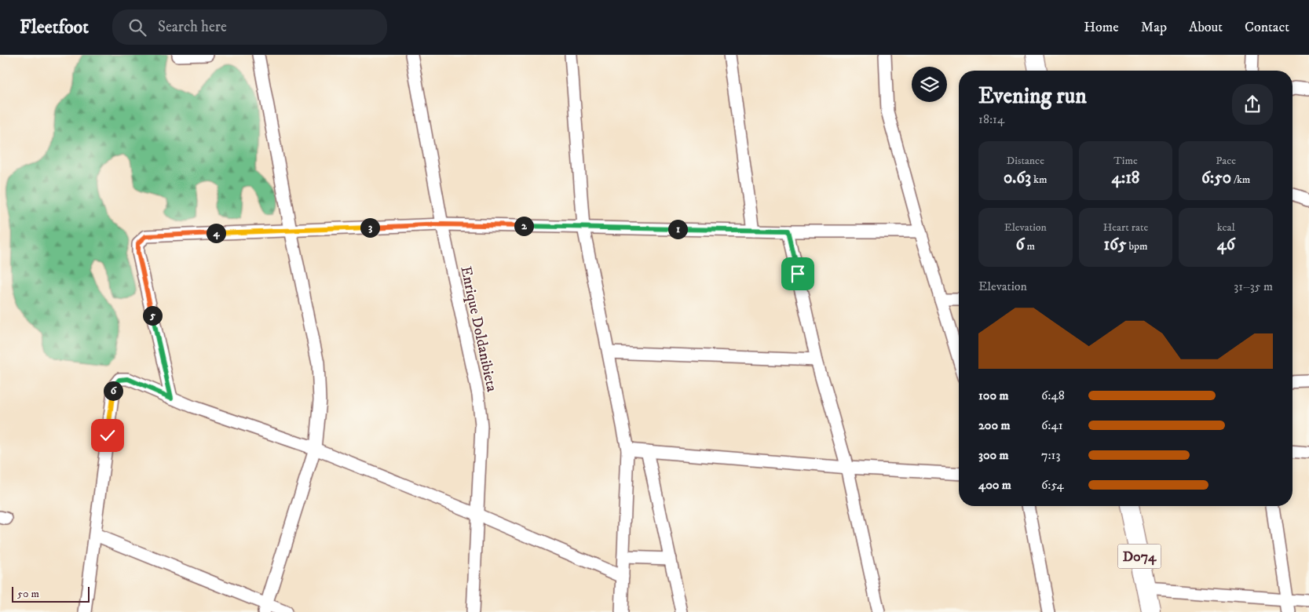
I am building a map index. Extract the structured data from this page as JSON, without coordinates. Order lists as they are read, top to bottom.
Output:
{
  "streets": {
    "main road": ["D074"],
    "street": ["Enrique Doldanibieta"]
  },
  "scale_bar": "50 m",
  "page": {
    "header": "Fleetfoot",
    "search": "Search here",
    "nav": [
      "Home",
      "Map",
      "About",
      "Contact"
    ],
    "heading": ["Evening run", "18:14"],
    "stats": [
      ["Distance", "0.63 km"],
      ["Time", "4:18"],
      ["Pace", "6:50 /km"],
      ["Elevation", "6 m"],
      ["Heart rate", "165 bpm"],
      ["kcal", "46"]
    ],
    "pins": [
      "2",
      "3",
      "1",
      "4",
      "5",
      "6"
    ],
    "chart": ["Elevation", "31–35 m"],
    "list": [
      {
        "name": "100 m",
        "note": "6:48"
      },
      {
        "name": "200 m",
        "note": "6:41"
      },
      {
        "name": "300 m",
        "note": "7:13"
      },
      {
        "name": "400 m",
        "note": "6:54"
      }
    ],
    "scale": "50 m"
  }
}
